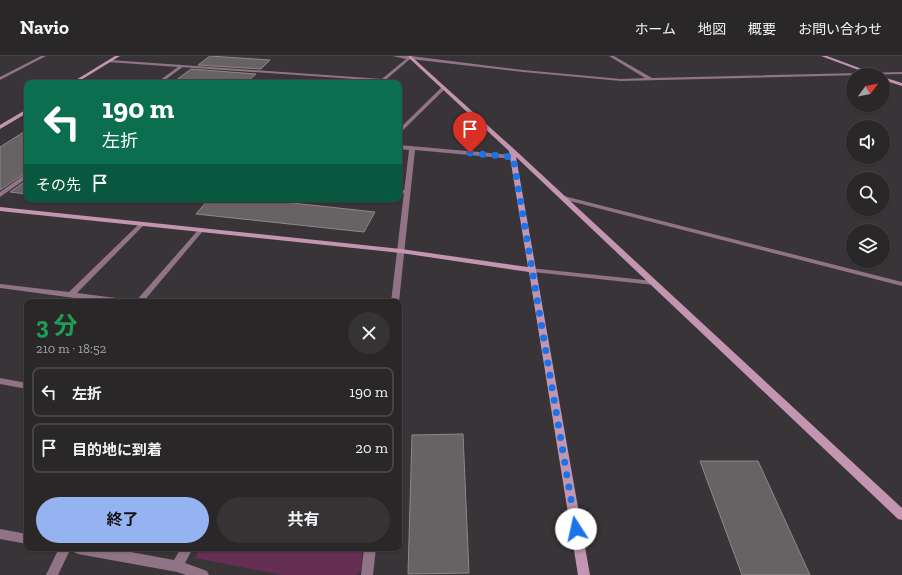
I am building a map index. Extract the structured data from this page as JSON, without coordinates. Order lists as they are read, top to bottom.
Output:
{
  "north": "top right",
  "page": {
    "header": "Navio",
    "nav": [
      "ホーム",
      "地図",
      "概要",
      "お問い合わせ"
    ],
    "turn": ["190 m", "左折"],
    "then": "その先",
    "heading": ["3 分", "210 m · 18:52"],
    "list": [
      {
        "name": "左折",
        "value": "190 m"
      },
      {
        "name": "目的地に到着",
        "value": "20 m"
      }
    ],
    "buttons": ["終了", "共有"]
  }
}
